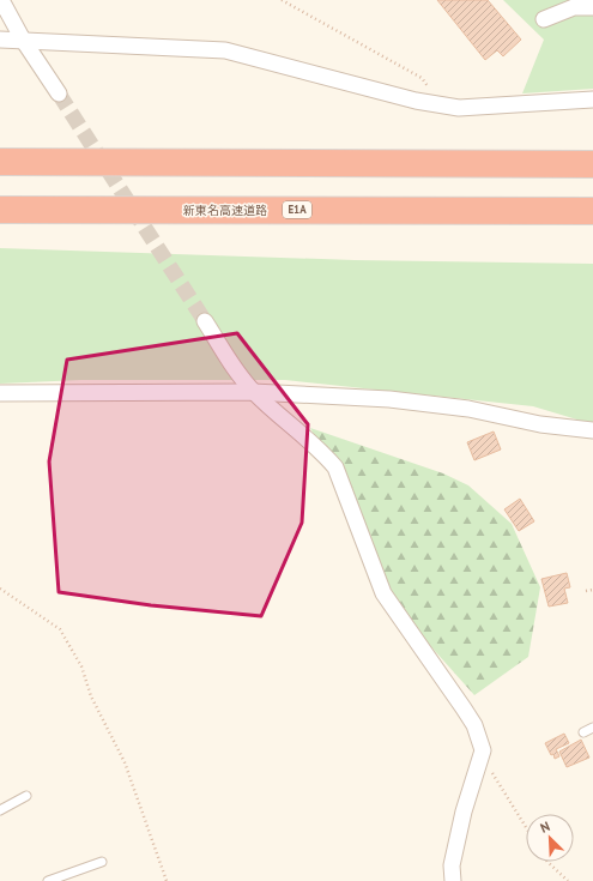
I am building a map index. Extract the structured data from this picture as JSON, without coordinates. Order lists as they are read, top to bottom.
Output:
{
  "streets": {
    "highway": ["新東名高速道路", "E1A"]
  },
  "north": "top left"
}
